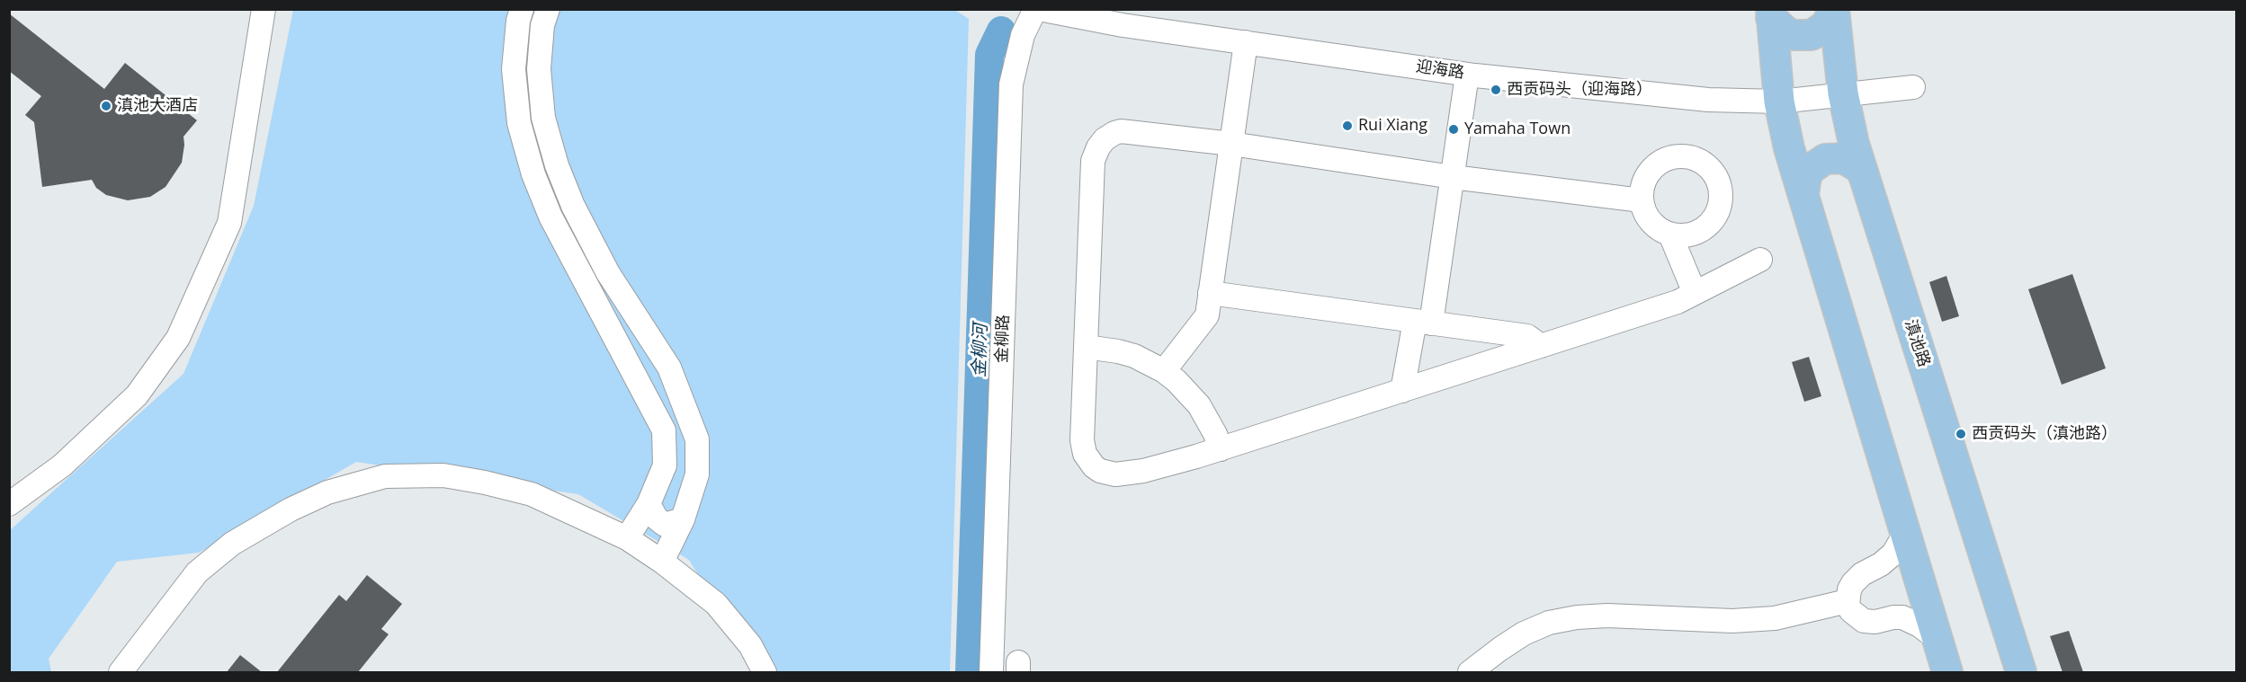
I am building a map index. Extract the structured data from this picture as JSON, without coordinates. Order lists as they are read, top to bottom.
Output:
{
  "streets": {
    "main road": ["滇池路"],
    "street": ["迎海路", "金柳路"]
  },
  "crossings": [
    ["迎海路", "金柳路"],
    ["迎海路", "滇池路"]
  ],
  "water": ["金柳河"],
  "places": [
    "西贡码头（迎海路）",
    "滇池大酒店",
    "Rui Xiang",
    "Yamaha Town",
    "西贡码头（滇池路）"
  ]
}
